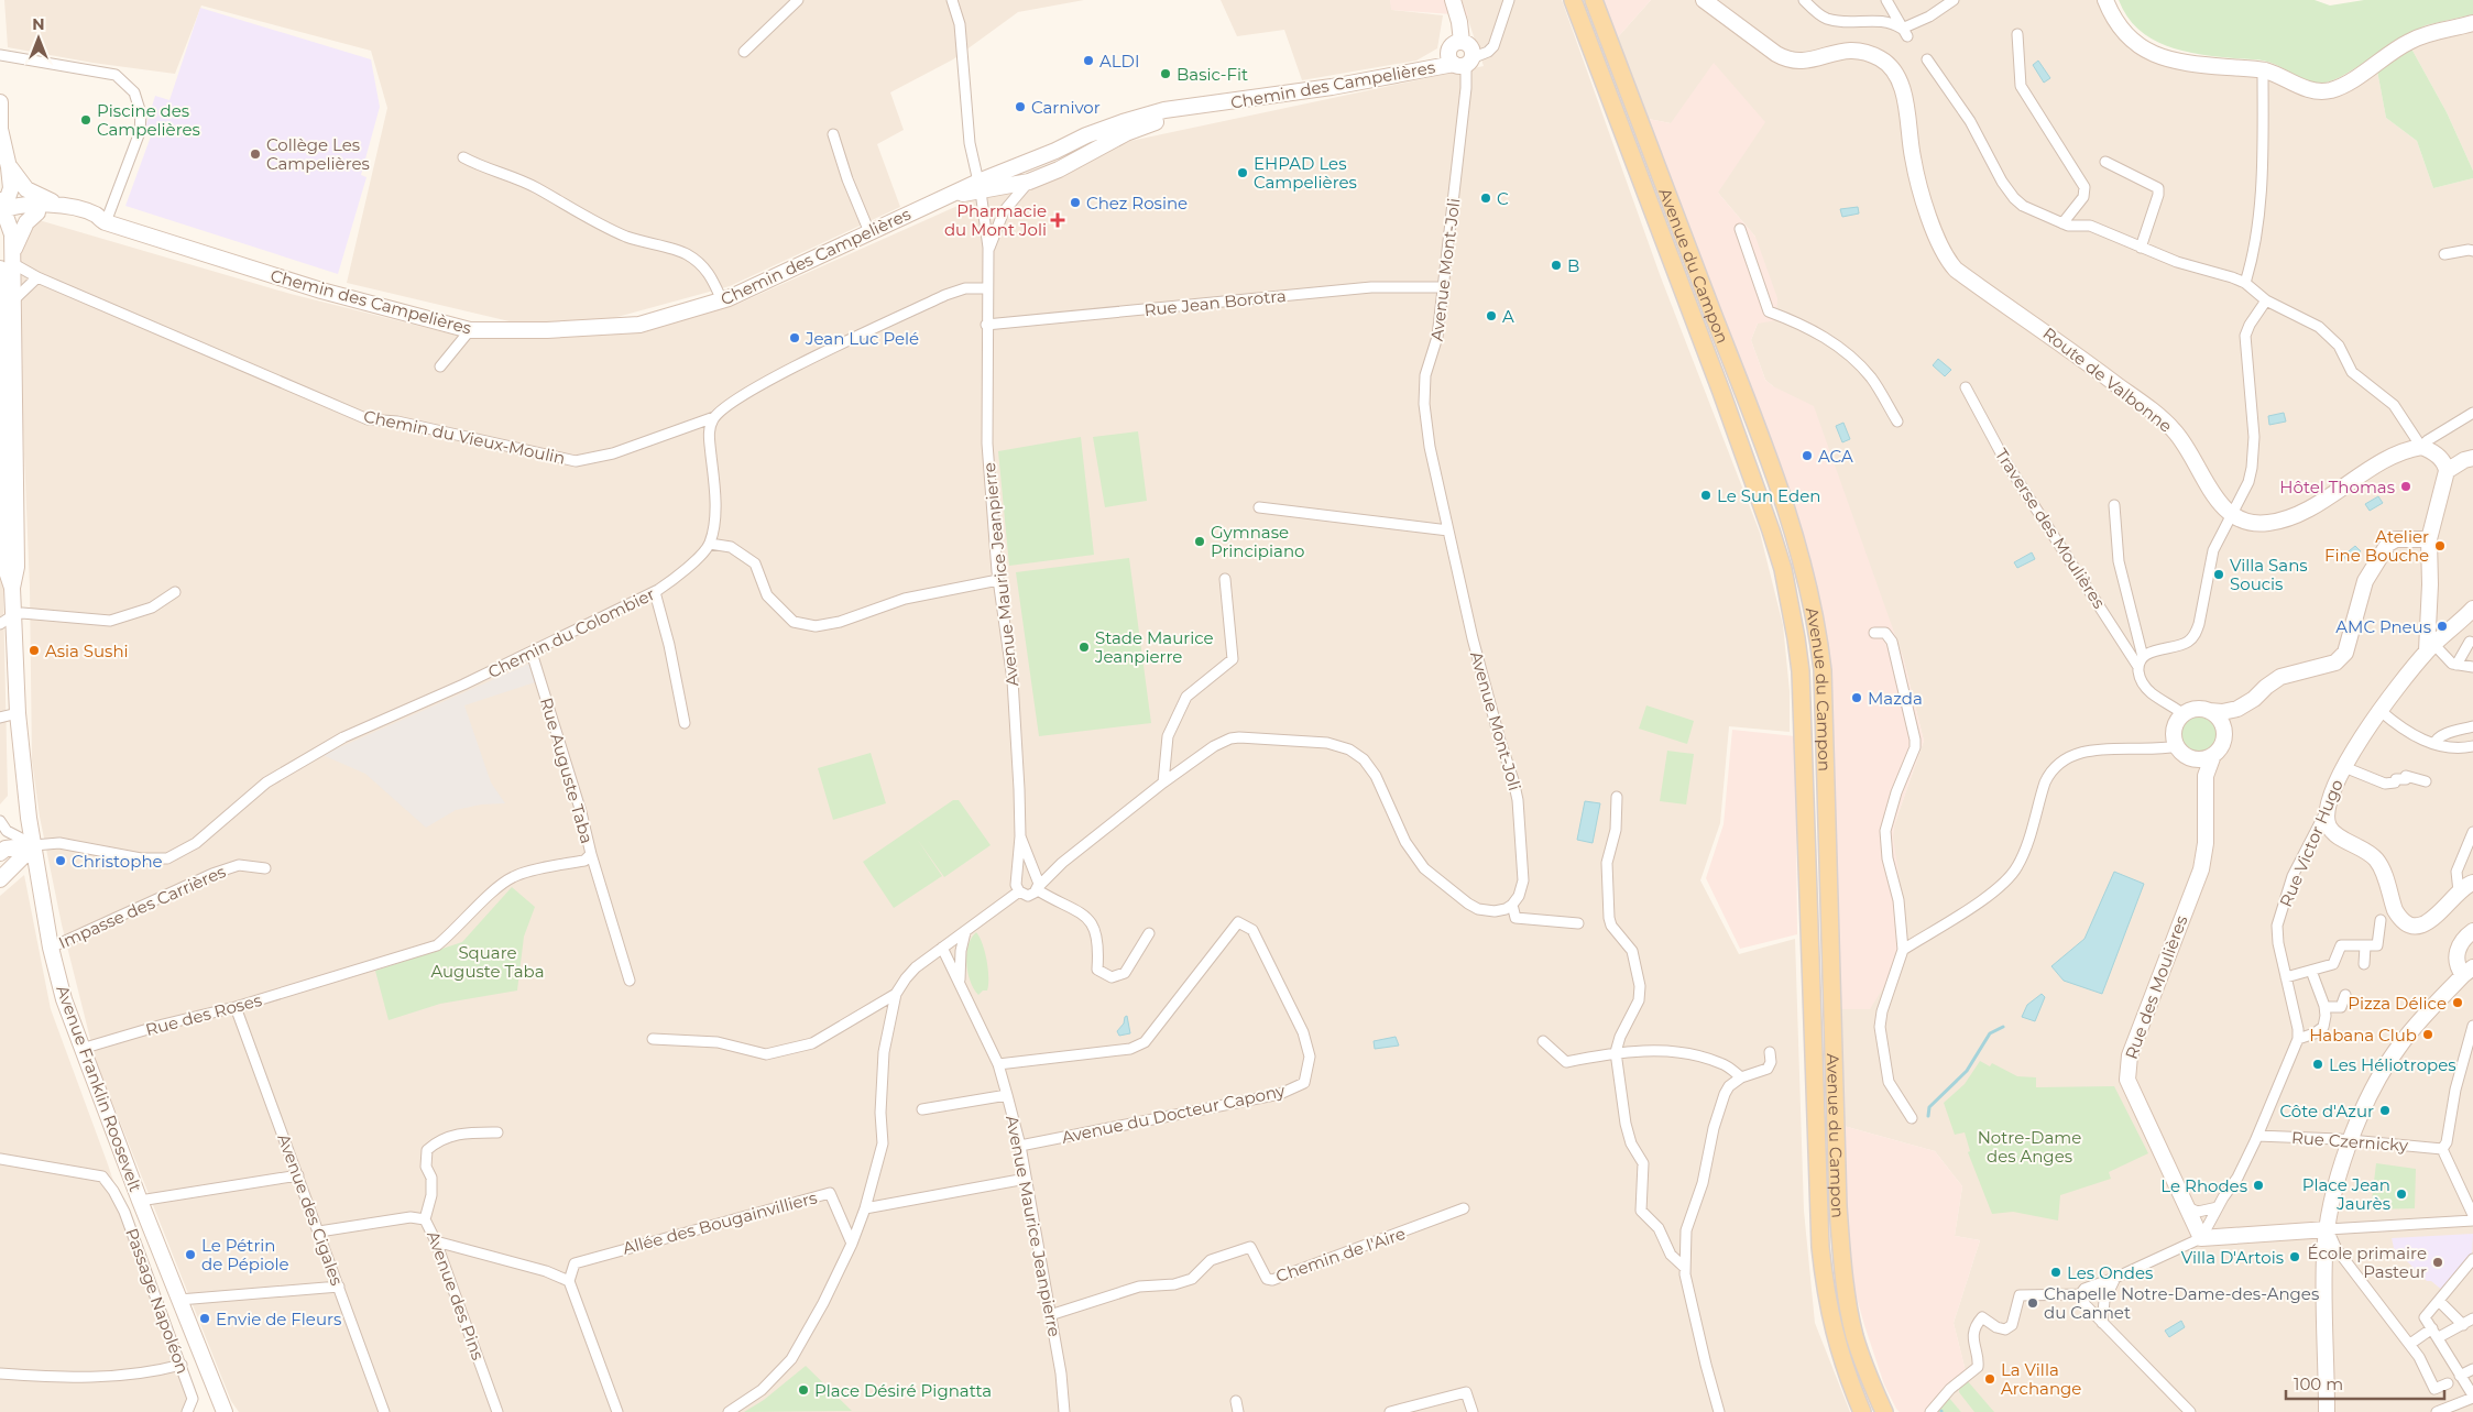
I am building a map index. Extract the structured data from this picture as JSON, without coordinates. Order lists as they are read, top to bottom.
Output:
{
  "streets": {
    "main road": [
      "Chemin des Campelières",
      "Avenue du Campon",
      "Route de Valbonne",
      "Rue Victor Hugo",
      "Rue des Moulières",
      "Avenue Franklin Roosevelt"
    ],
    "street": [
      "Avenue Mont-Joli",
      "Rue Jean Borotra",
      "Chemin du Vieux-Moulin",
      "Traverse des Moulières",
      "Avenue Maurice Jeanpierre",
      "Chemin du Colombier",
      "Rue Auguste Taba",
      "Impasse des Carrières",
      "Rue des Roses",
      "Avenue du Docteur Capony",
      "Rue Czernicky",
      "Avenue des Cigales",
      "Allée des Bougainvilliers",
      "Chemin de l'Aire",
      "Avenue des Pins",
      "Passage Napoléon"
    ]
  },
  "crossings": [
    ["Chemin des Campelières", "Avenue Mont-Joli"],
    ["Chemin des Campelières", "Avenue Maurice Jeanpierre"],
    ["Chemin des Campelières", "Avenue Franklin Roosevelt"],
    ["Avenue Mont-Joli", "Rue Jean Borotra"],
    ["Rue Jean Borotra", "Avenue Maurice Jeanpierre"],
    ["Chemin du Vieux-Moulin", "Avenue Franklin Roosevelt"],
    ["Avenue Maurice Jeanpierre", "Avenue du Docteur Capony"],
    ["Avenue Maurice Jeanpierre", "Chemin de l'Aire"],
    ["Chemin du Colombier", "Rue Auguste Taba"],
    ["Chemin du Colombier", "Avenue Franklin Roosevelt"],
    ["Rue Auguste Taba", "Rue des Roses"],
    ["Impasse des Carrières", "Avenue Franklin Roosevelt"],
    ["Rue des Roses", "Avenue Franklin Roosevelt"],
    ["Rue des Roses", "Avenue des Cigales"],
    ["Avenue des Cigales", "Avenue des Pins"]
  ],
  "parks": ["Square Auguste Taba", "Notre-Dame des Anges"],
  "places": {
    "other": [
      "ALDI",
      "Basic-Fit",
      "Carnivor",
      "Piscine des Campelières",
      "Collège Les Campelières",
      "EHPAD Les Campelières",
      "C",
      "Chez Rosine",
      "B",
      "A",
      "Jean Luc Pelé",
      "ACA",
      "Hôtel Thomas",
      "Le Sun Eden",
      "Gymnase Principiano",
      "Atelier Fine Bouche",
      "Villa Sans Soucis",
      "AMC Pneus",
      "Stade Maurice Jeanpierre",
      "Asia Sushi",
      "Mazda",
      "Christophe",
      "Pizza Délice",
      "Habana Club",
      "Les Héliotropes",
      "Côte d'Azur",
      "Le Rhodes",
      "Place Jean Jaurès",
      "Le Pétrin de Pépiole",
      "Villa D'Artois",
      "École primaire Pasteur",
      "Les Ondes",
      "Chapelle Notre-Dame-des-Anges du Cannet",
      "Envie de Fleurs",
      "La Villa Archange",
      "Place Désiré Pignatta"
    ],
    "health": ["Pharmacie du Mont Joli"]
  },
  "scale_bar": "100 m",
  "north": "top"
}
